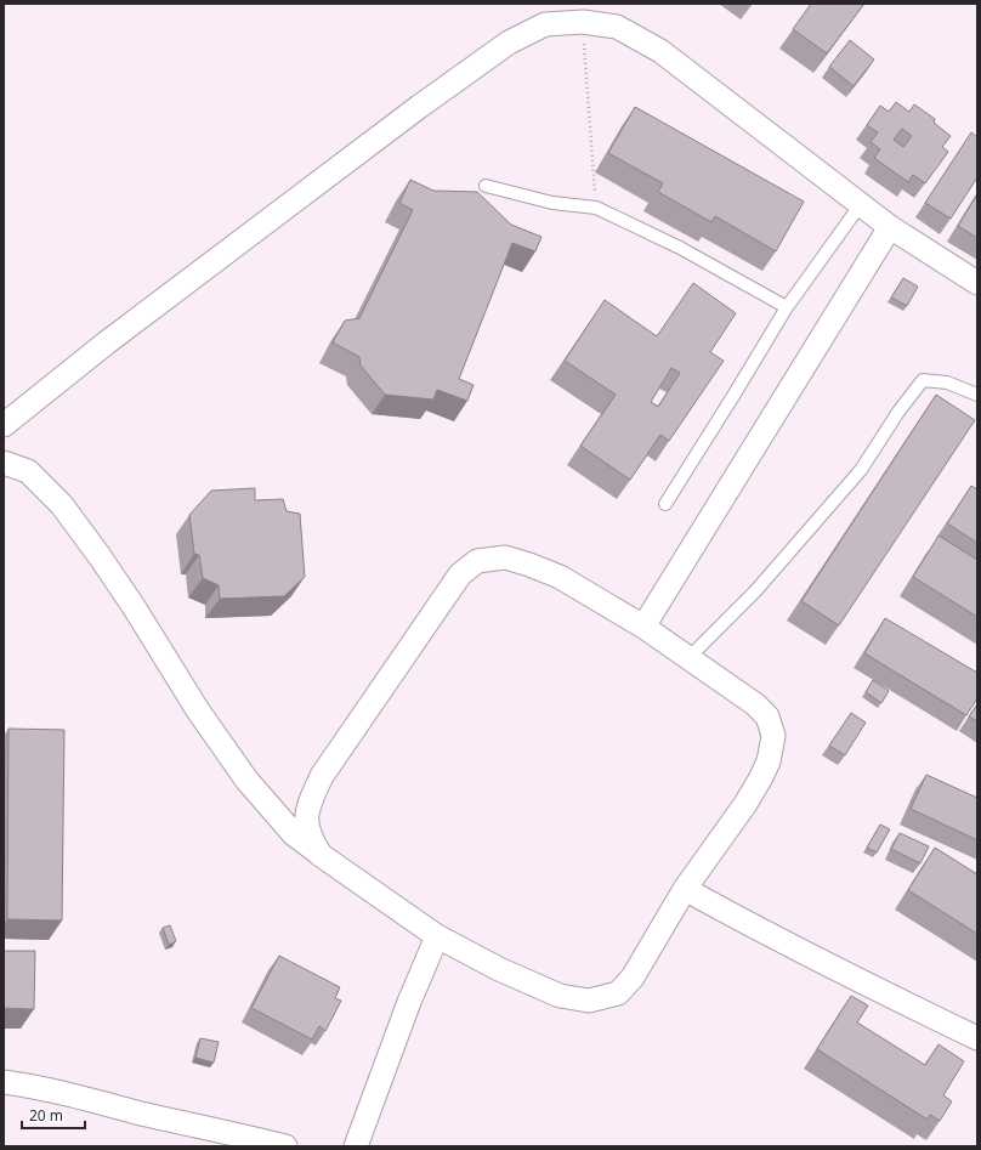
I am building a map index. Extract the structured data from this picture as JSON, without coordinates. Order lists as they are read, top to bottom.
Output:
{
  "scale_bar": "20 m"
}
